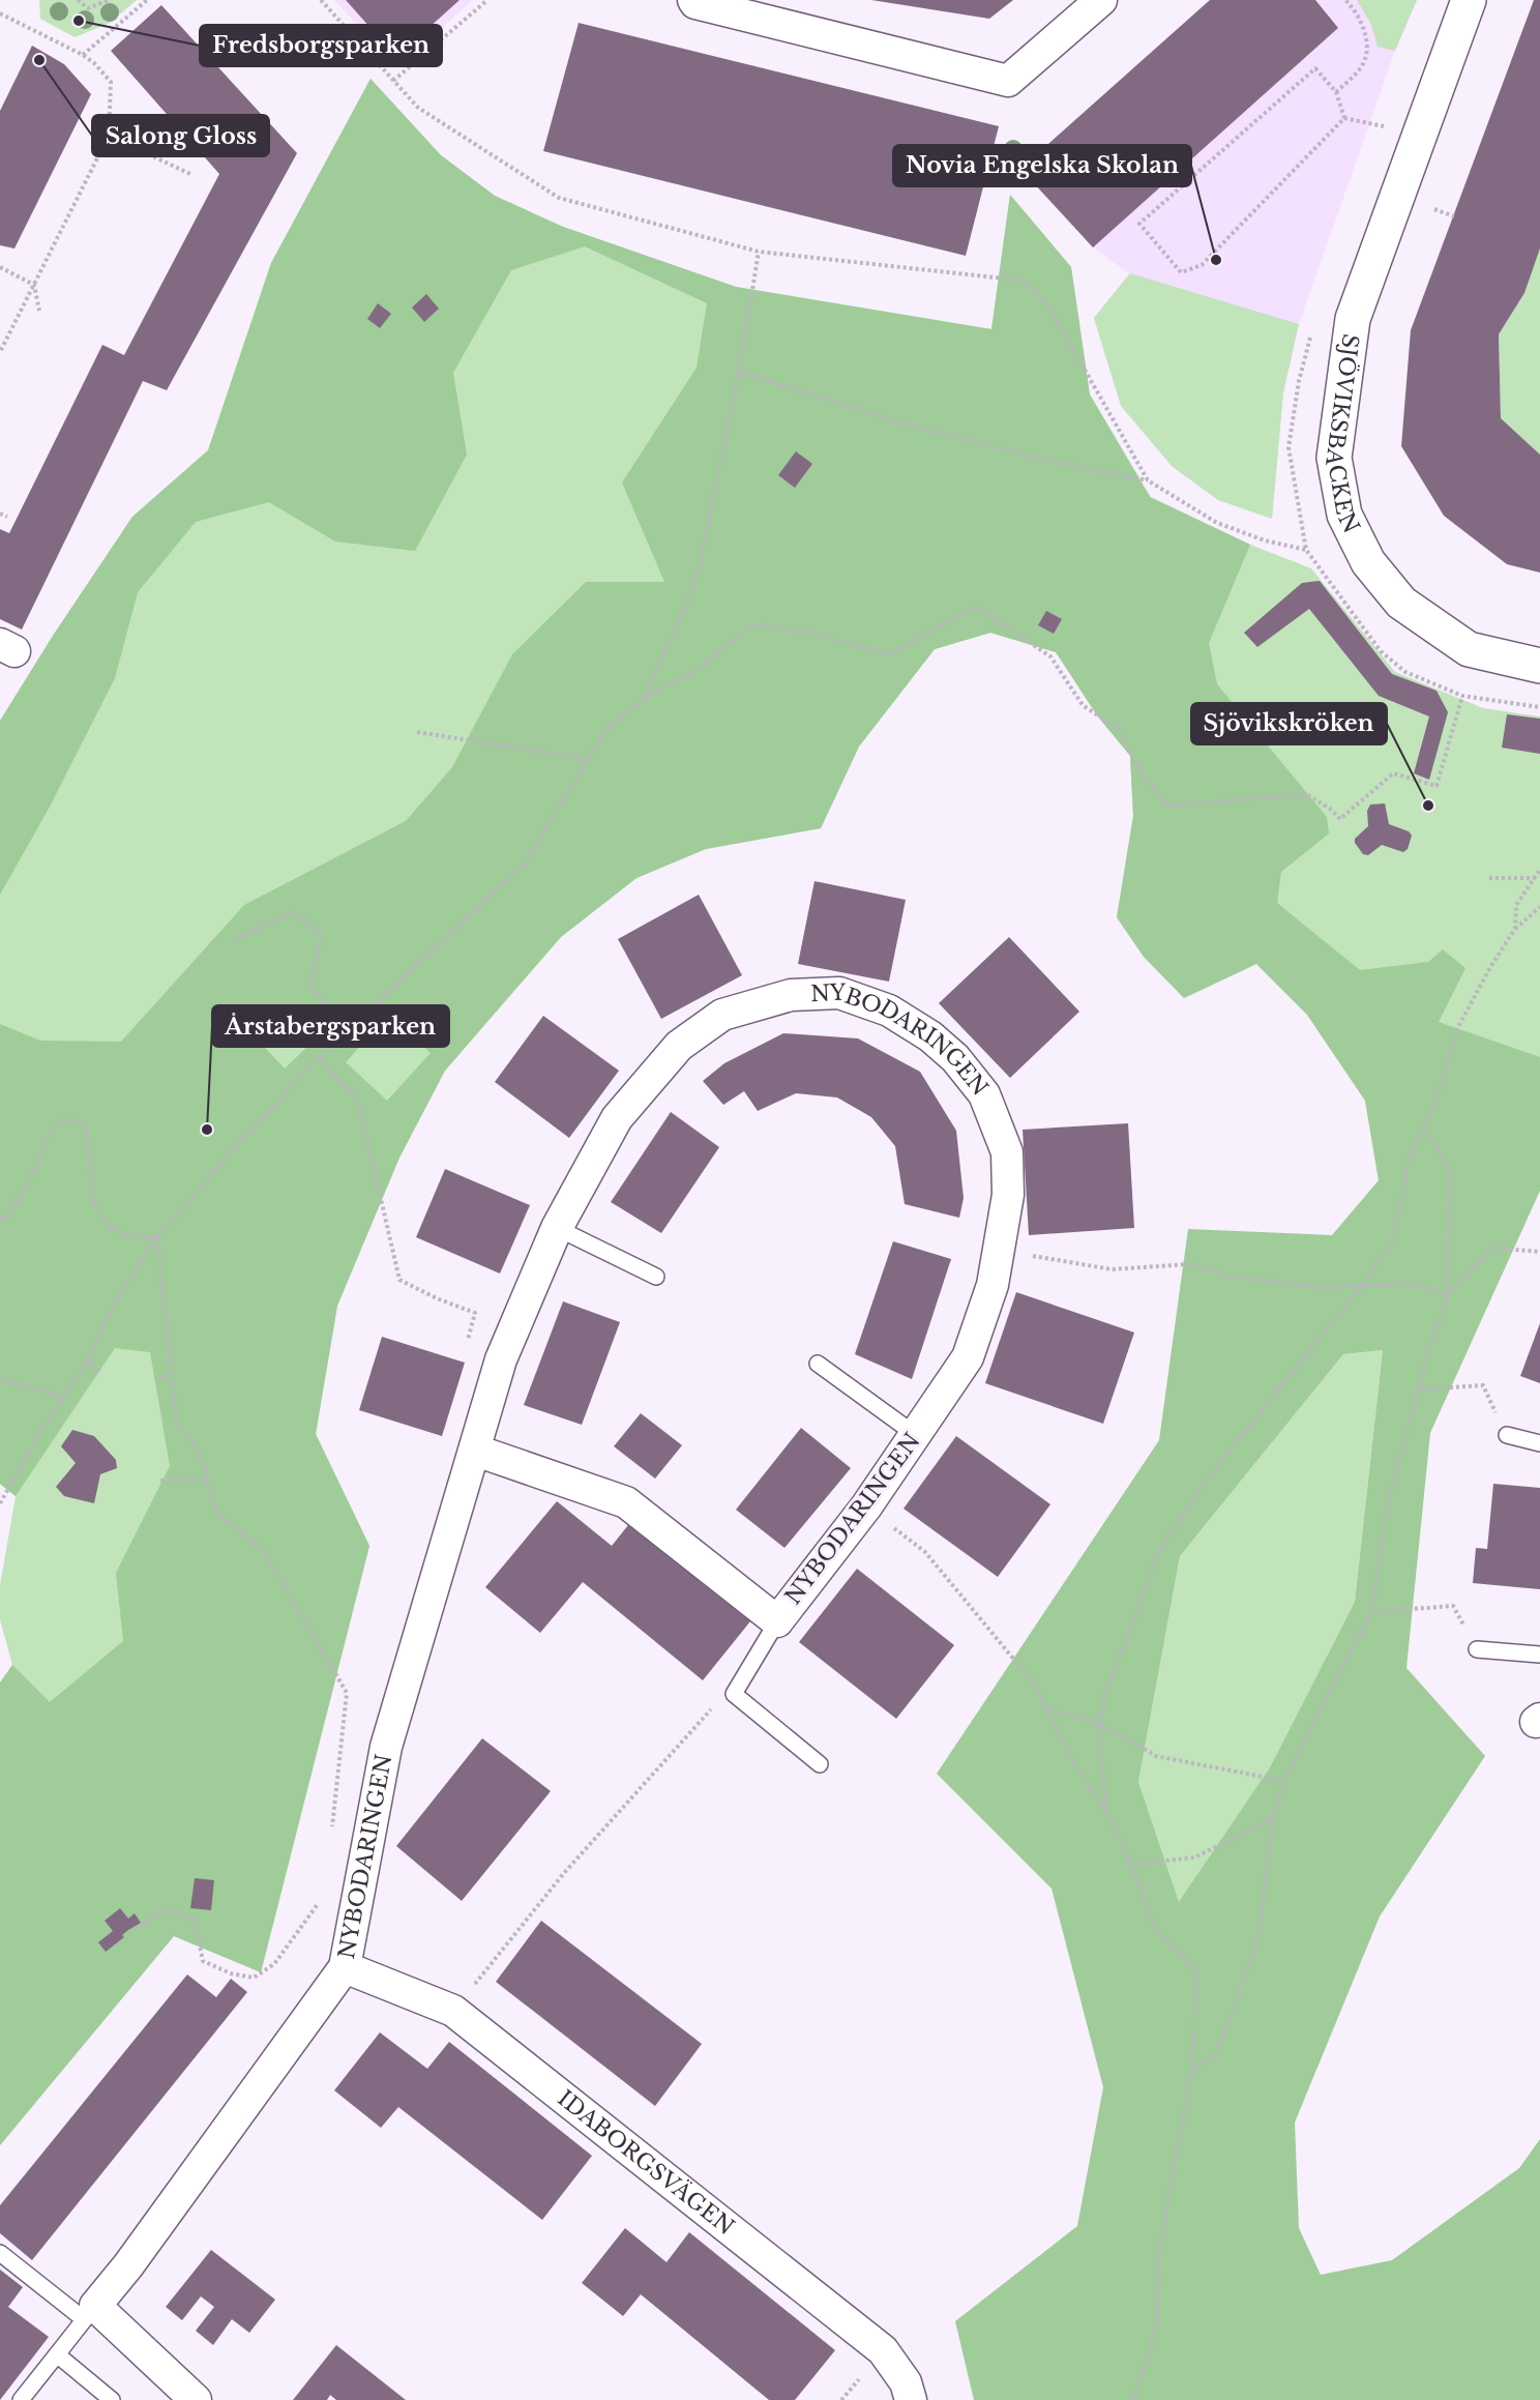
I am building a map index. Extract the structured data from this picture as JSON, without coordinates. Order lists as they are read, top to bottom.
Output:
{
  "streets": {
    "street": ["SJÖVIKSBACKEN", "NYBODARINGEN", "IDABORGSVÄGEN"]
  },
  "crossings": [
    ["NYBODARINGEN", "IDABORGSVÄGEN"]
  ],
  "places": [
    "Fredsborgsparken",
    "Salong Gloss",
    "Novia Engelska Skolan",
    "Sjövikskröken",
    "Årstabergsparken"
  ]
}
